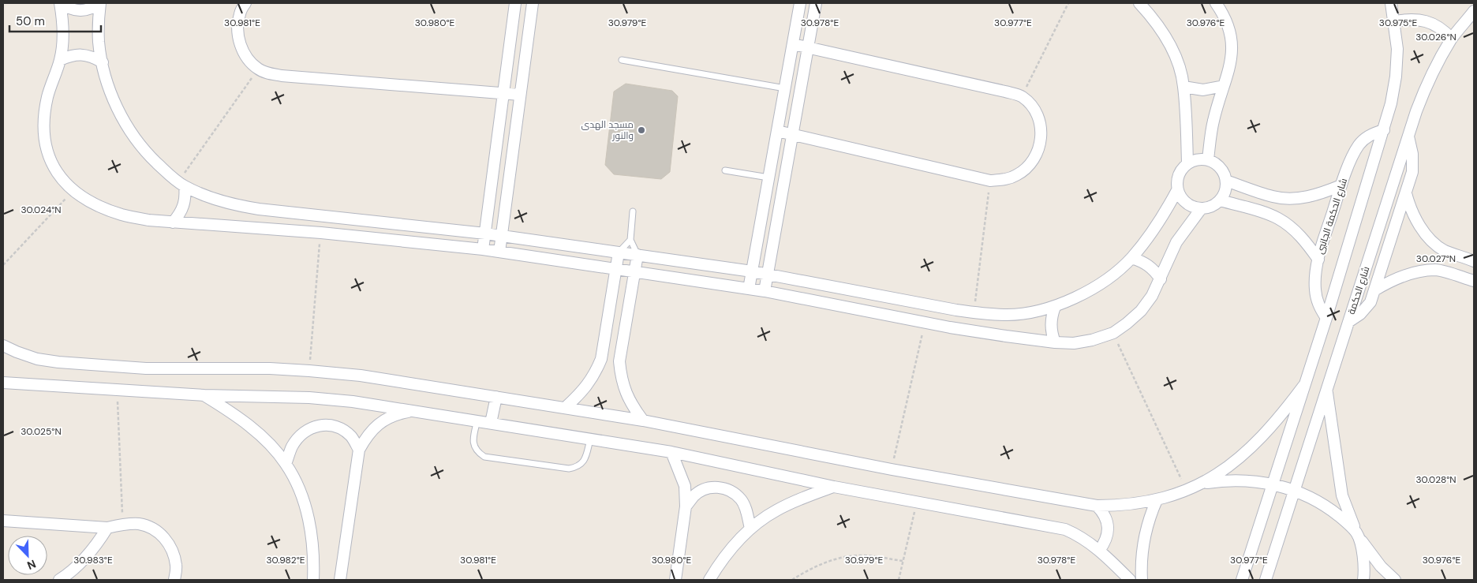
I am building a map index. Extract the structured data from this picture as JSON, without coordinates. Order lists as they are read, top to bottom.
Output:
{
  "streets": {
    "street": ["شارع الحكمة الجانبى", "شارع الحكمة"]
  },
  "places": ["مسجد الهدى والنور"],
  "scale_bar": "50 m",
  "north": "bottom right",
  "coordinates": [
    "30.981°E",
    "30.980°E",
    "30.979°E",
    "30.978°E",
    "30.977°E",
    "30.976°E",
    "30.975°E",
    "30.026°N",
    "30.024°N",
    "30.027°N",
    "30.025°N",
    "30.028°N",
    "30.983°E",
    "30.982°E"
  ]
}
